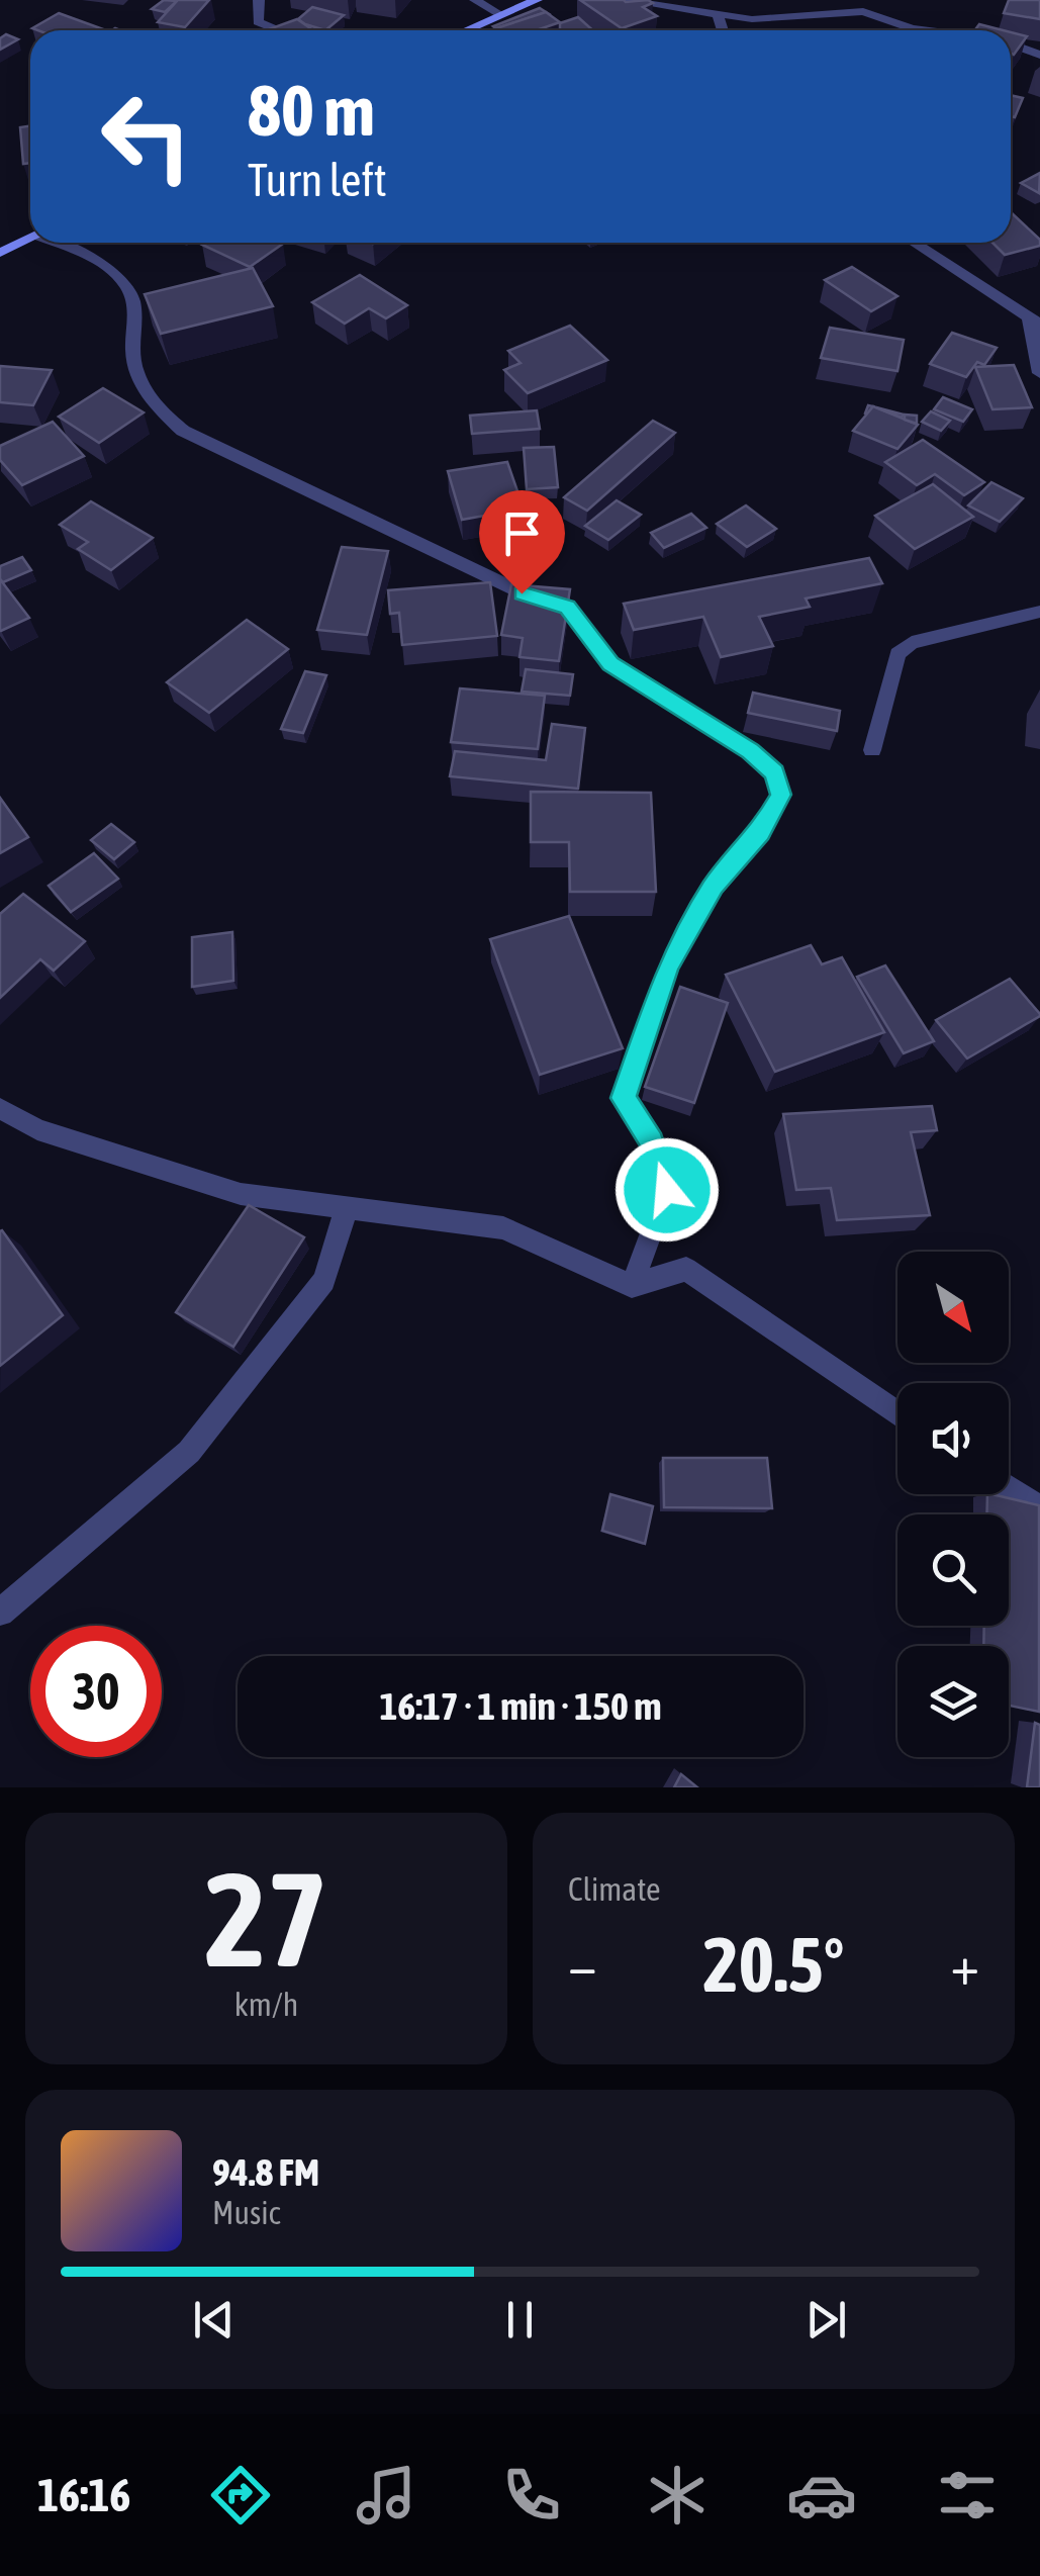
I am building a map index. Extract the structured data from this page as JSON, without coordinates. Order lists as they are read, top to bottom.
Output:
{
  "north": "bottom right",
  "page": {
    "turn": ["80 m", "Turn left"],
    "limit": "30",
    "trip": "16:17 · 1 min · 150 m",
    "tile": [
      ["27", "km/h"],
      "Climate"
    ],
    "heat": ["−", "20.5°", "+"],
    "song": ["94.8 FM", "Music"],
    "tabs": "16:16"
  }
}
